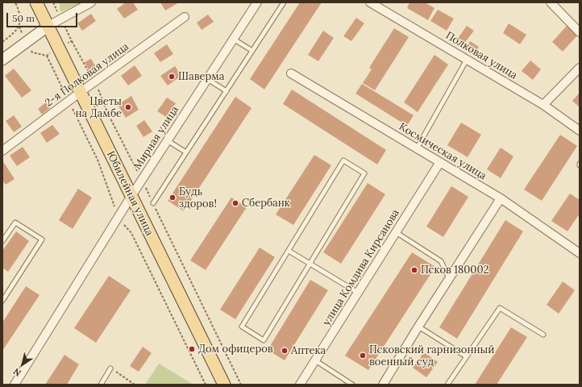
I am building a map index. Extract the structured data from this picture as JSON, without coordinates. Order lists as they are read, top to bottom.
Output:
{
  "streets": {
    "main road": ["Юбилейная улица"],
    "street": [
      "Полковая улица",
      "2-я Полковая улица",
      "Мирная улица",
      "Космическая улица",
      "улица Комдива Кирсанова"
    ]
  },
  "crossings": [
    ["2-я Полковая улица", "Юбилейная улица"],
    ["Мирная улица", "Юбилейная улица"],
    ["Космическая улица", "улица Комдива Кирсанова"]
  ],
  "places": [
    "Шаверма",
    "Цветы на Дамбе",
    "Будь здоров!",
    "Сбербанк",
    "Псков 180002",
    "Дом офицеров",
    "Аптека",
    "Псковский гарнизонный военный суд"
  ],
  "scale_bar": "50 m",
  "north": "bottom left"
}
